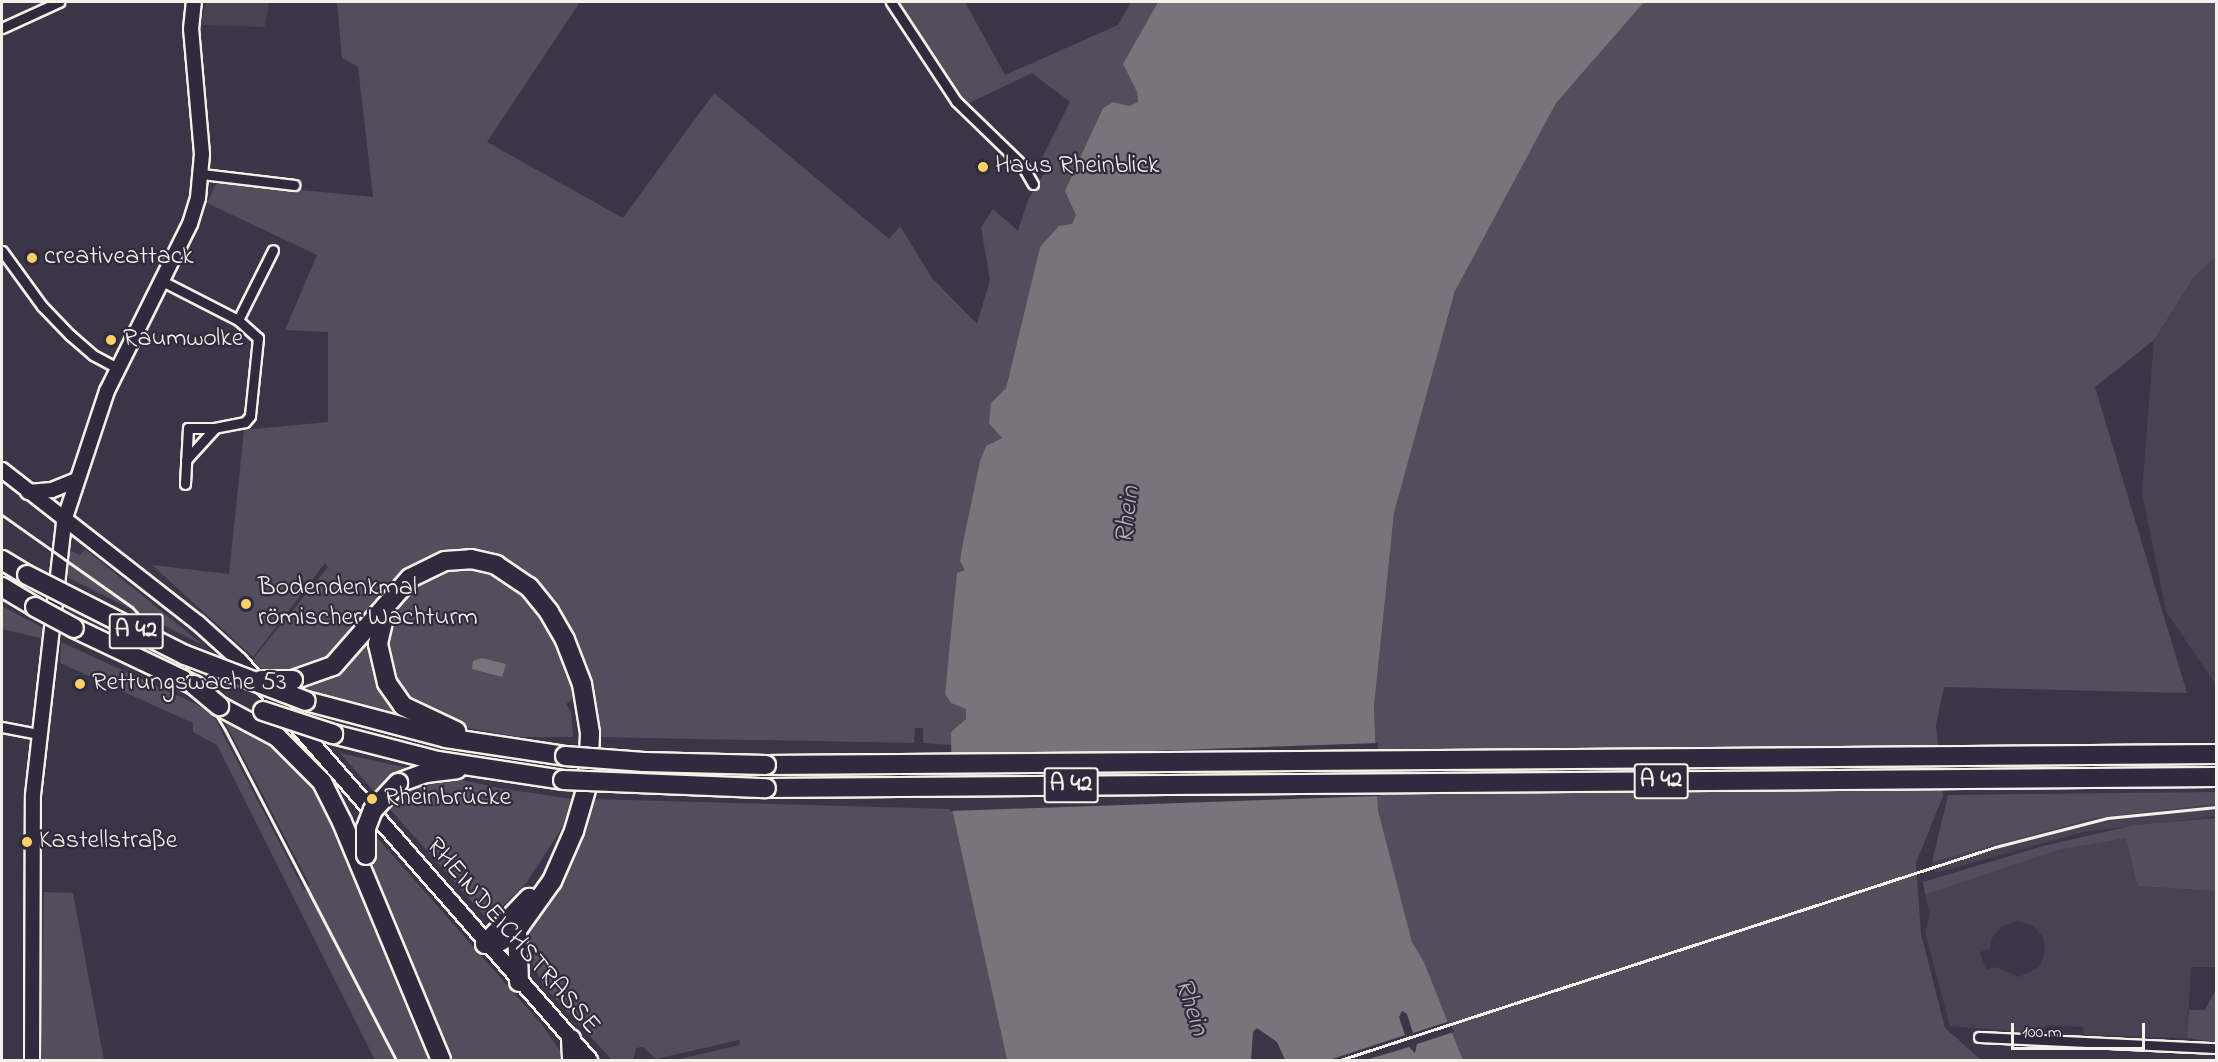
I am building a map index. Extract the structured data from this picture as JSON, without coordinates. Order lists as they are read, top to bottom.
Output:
{
  "streets": {
    "highway": ["A 42"],
    "main road": ["RHEINDEICHSTRASSE"]
  },
  "water": ["Rhein"],
  "places": [
    "Haus Rheinblick",
    "creativeattack",
    "Raumwolke",
    "Bodendenkmal römischer Wachturm",
    "Rettungswache 53",
    "Rheinbrücke",
    "Kastellstraße"
  ],
  "scale_bar": "100 m"
}
